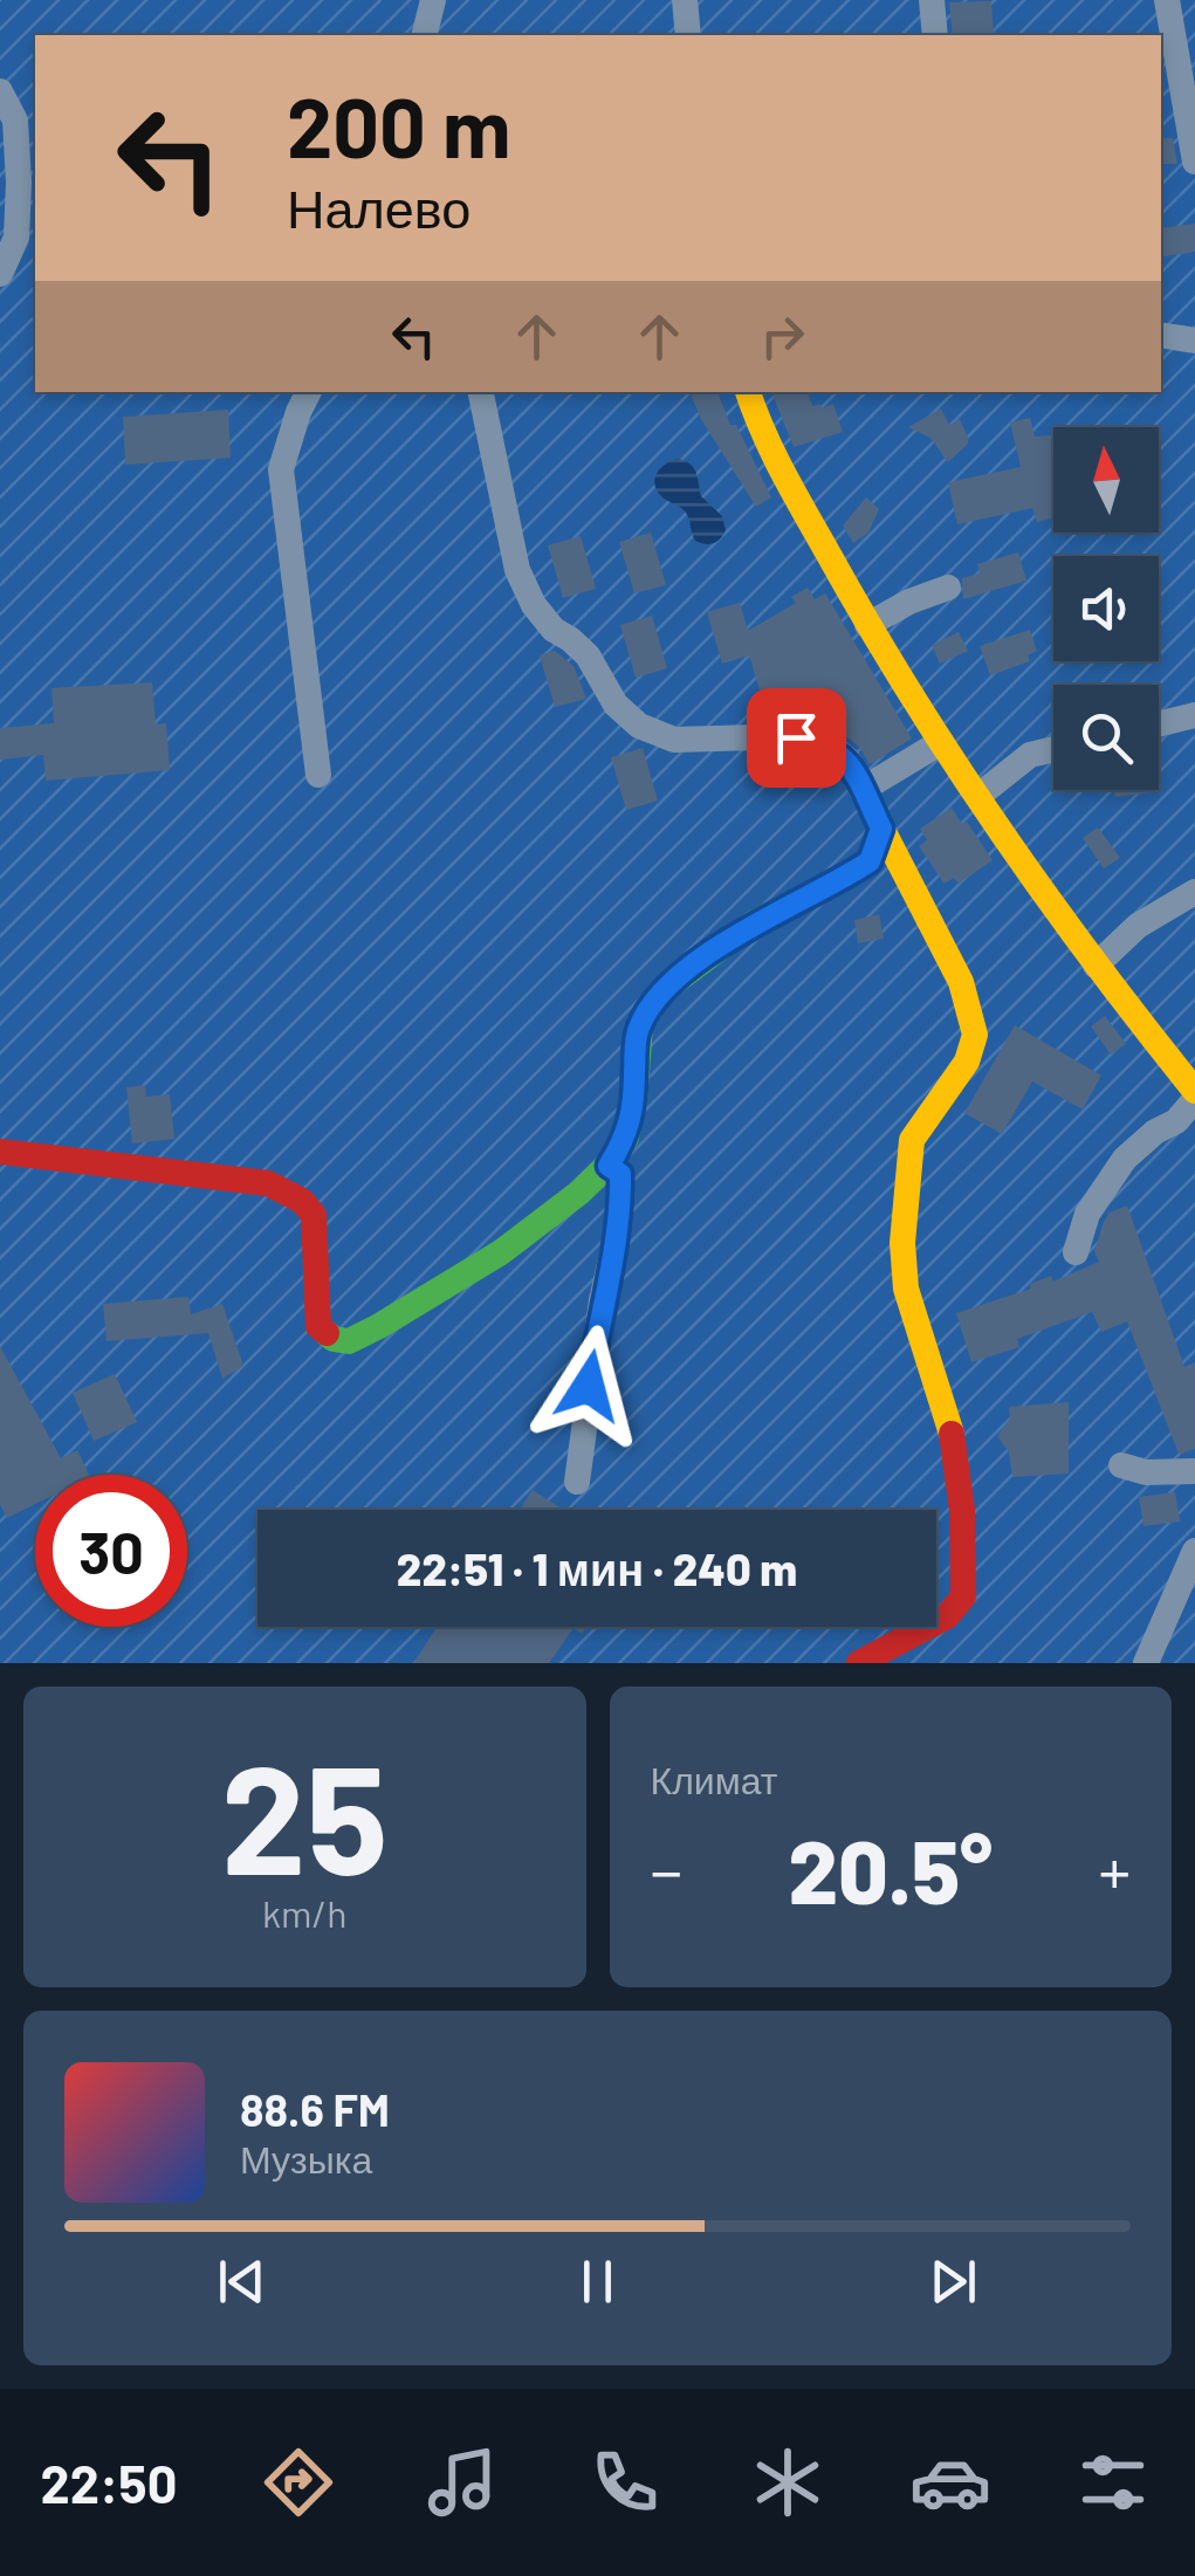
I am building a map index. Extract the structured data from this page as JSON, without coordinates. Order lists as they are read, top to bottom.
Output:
{
  "north": "top",
  "page": {
    "turn": ["200 m", "Налево"],
    "limit": "30",
    "trip": "22:51 · 1 мин · 240 m",
    "tile": [
      ["25", "km/h"],
      "Климат"
    ],
    "heat": ["−", "20.5°", "+"],
    "song": ["88.6 FM", "Музыка"],
    "tabs": "22:50"
  }
}
